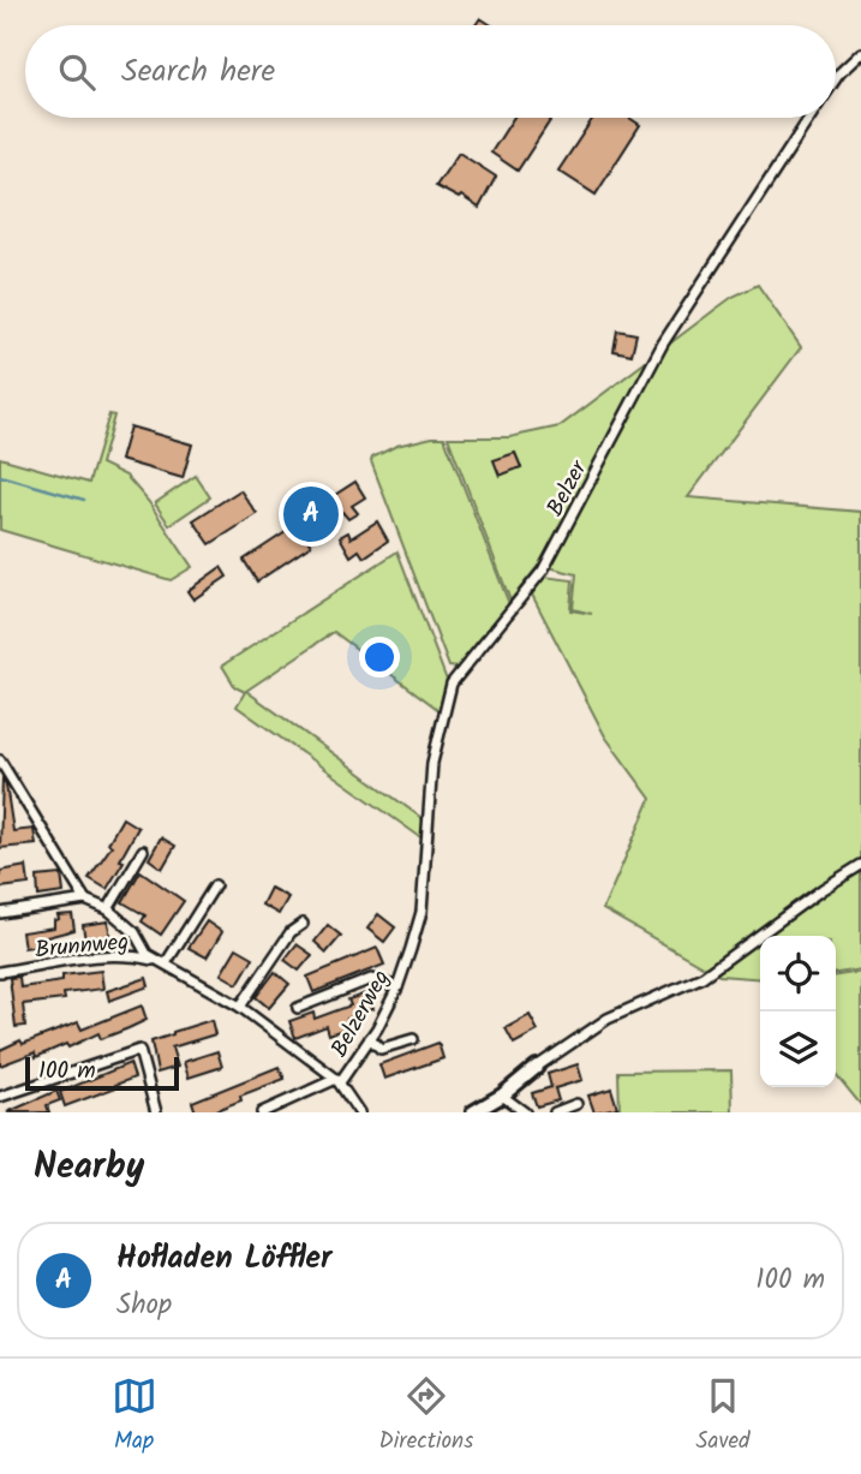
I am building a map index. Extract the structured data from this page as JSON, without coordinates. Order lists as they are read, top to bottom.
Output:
{
  "streets": {
    "street": ["Belzer", "Brunnweg", "Belzerweg"]
  },
  "crossings": [
    ["Belzer", "Belzerweg"],
    ["Brunnweg", "Belzerweg"]
  ],
  "scale_bar": "100 m",
  "page": {
    "search": "Search here",
    "pins": "A",
    "scale": "100 m",
    "heading": "Nearby",
    "list": [
      {
        "mark": "A",
        "name": "Hofladen Löffler",
        "note": "Shop",
        "value": "100 m"
      }
    ],
    "nav": ["Map", "Directions", "Saved"]
  }
}
